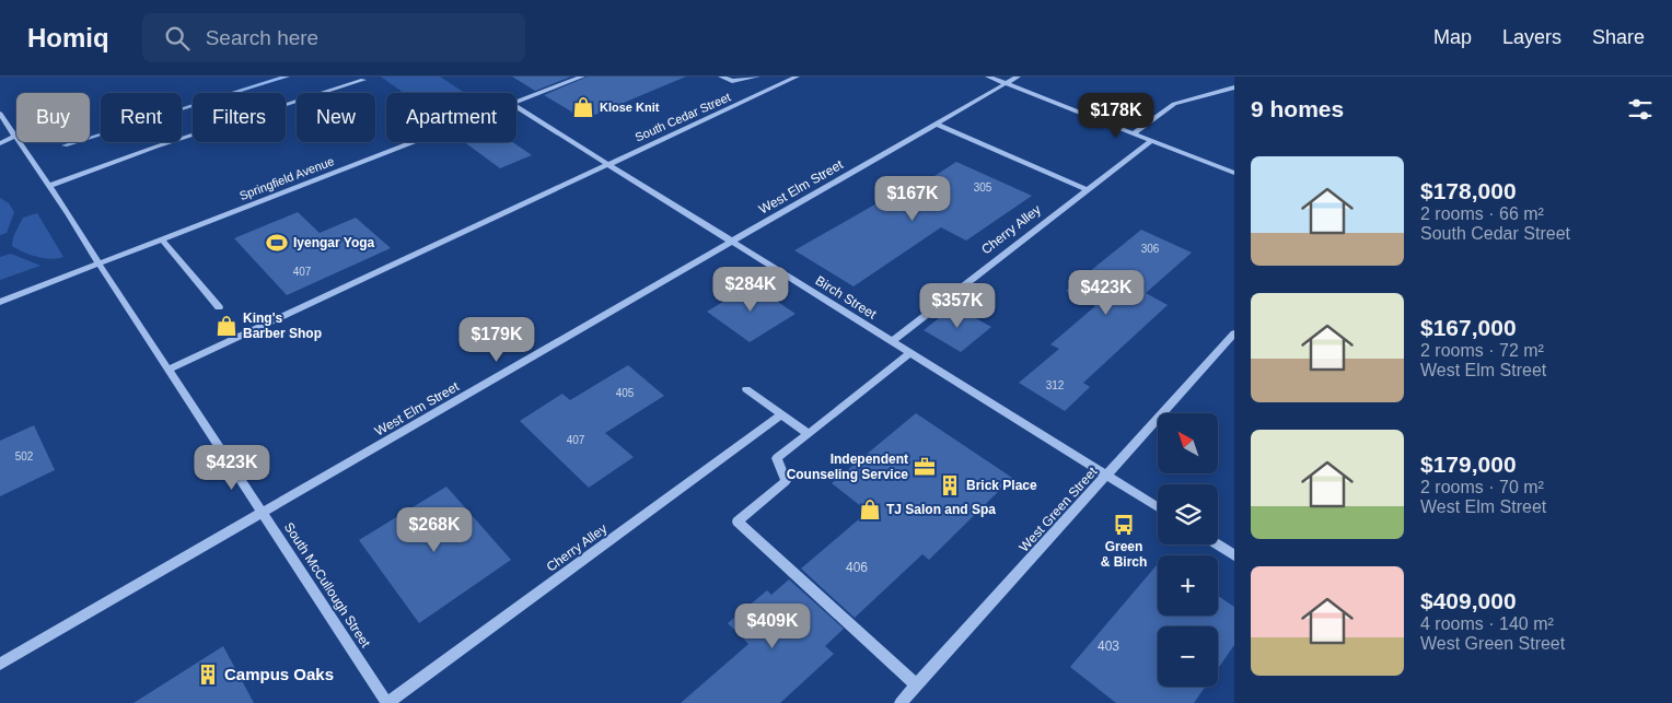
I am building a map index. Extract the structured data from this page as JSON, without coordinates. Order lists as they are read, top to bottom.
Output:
{
  "streets": {
    "street": [
      "South Cedar Street",
      "Springfield Avenue",
      "West Elm Street",
      "Cherry Alley",
      "Birch Street",
      "West Green Street",
      "South McCullough Street"
    ]
  },
  "crossings": [
    ["South Cedar Street", "Birch Street"],
    ["South Cedar Street", "South McCullough Street"],
    ["Springfield Avenue", "South McCullough Street"],
    ["West Elm Street", "Birch Street"],
    ["West Elm Street", "South McCullough Street"],
    ["Cherry Alley", "Birch Street"],
    ["Cherry Alley", "South McCullough Street"],
    ["Birch Street", "West Green Street"]
  ],
  "places": {
    "shop": ["Klose Knit", "King's Barber Shop", "TJ Salon and Spa"],
    "sports": ["Iyengar Yoga"],
    "office": ["Independent Counseling Service"],
    "building": ["Brick Place", "Campus Oaks"],
    "bus stop": ["Green & Birch"]
  },
  "house_numbers": [
    "305",
    "306",
    "407",
    "312",
    "405",
    "407",
    "502",
    "406",
    "403"
  ],
  "north": "top left",
  "page": {
    "header": "Homiq",
    "search": "Search here",
    "nav": ["Map", "Layers", "Share"],
    "heading": "9 homes",
    "price": [
      "$178K",
      "$167K",
      "$284K",
      "$423K",
      "$357K",
      "$179K",
      "$423K",
      "$268K",
      "$409K"
    ],
    "chip": [
      "Buy",
      "Rent",
      "Filters",
      "New",
      "Apartment"
    ],
    "list": [
      {
        "name": "$178,000",
        "note": "2 rooms · 66 m² · South Cedar Street"
      },
      {
        "name": "$167,000",
        "note": "2 rooms · 72 m² · West Elm Street"
      },
      {
        "name": "$179,000",
        "note": "2 rooms · 70 m² · West Elm Street"
      },
      {
        "name": "$409,000",
        "note": "4 rooms · 140 m² · West Green Street"
      }
    ],
    "map_buttons": ["+", "−"]
  }
}
